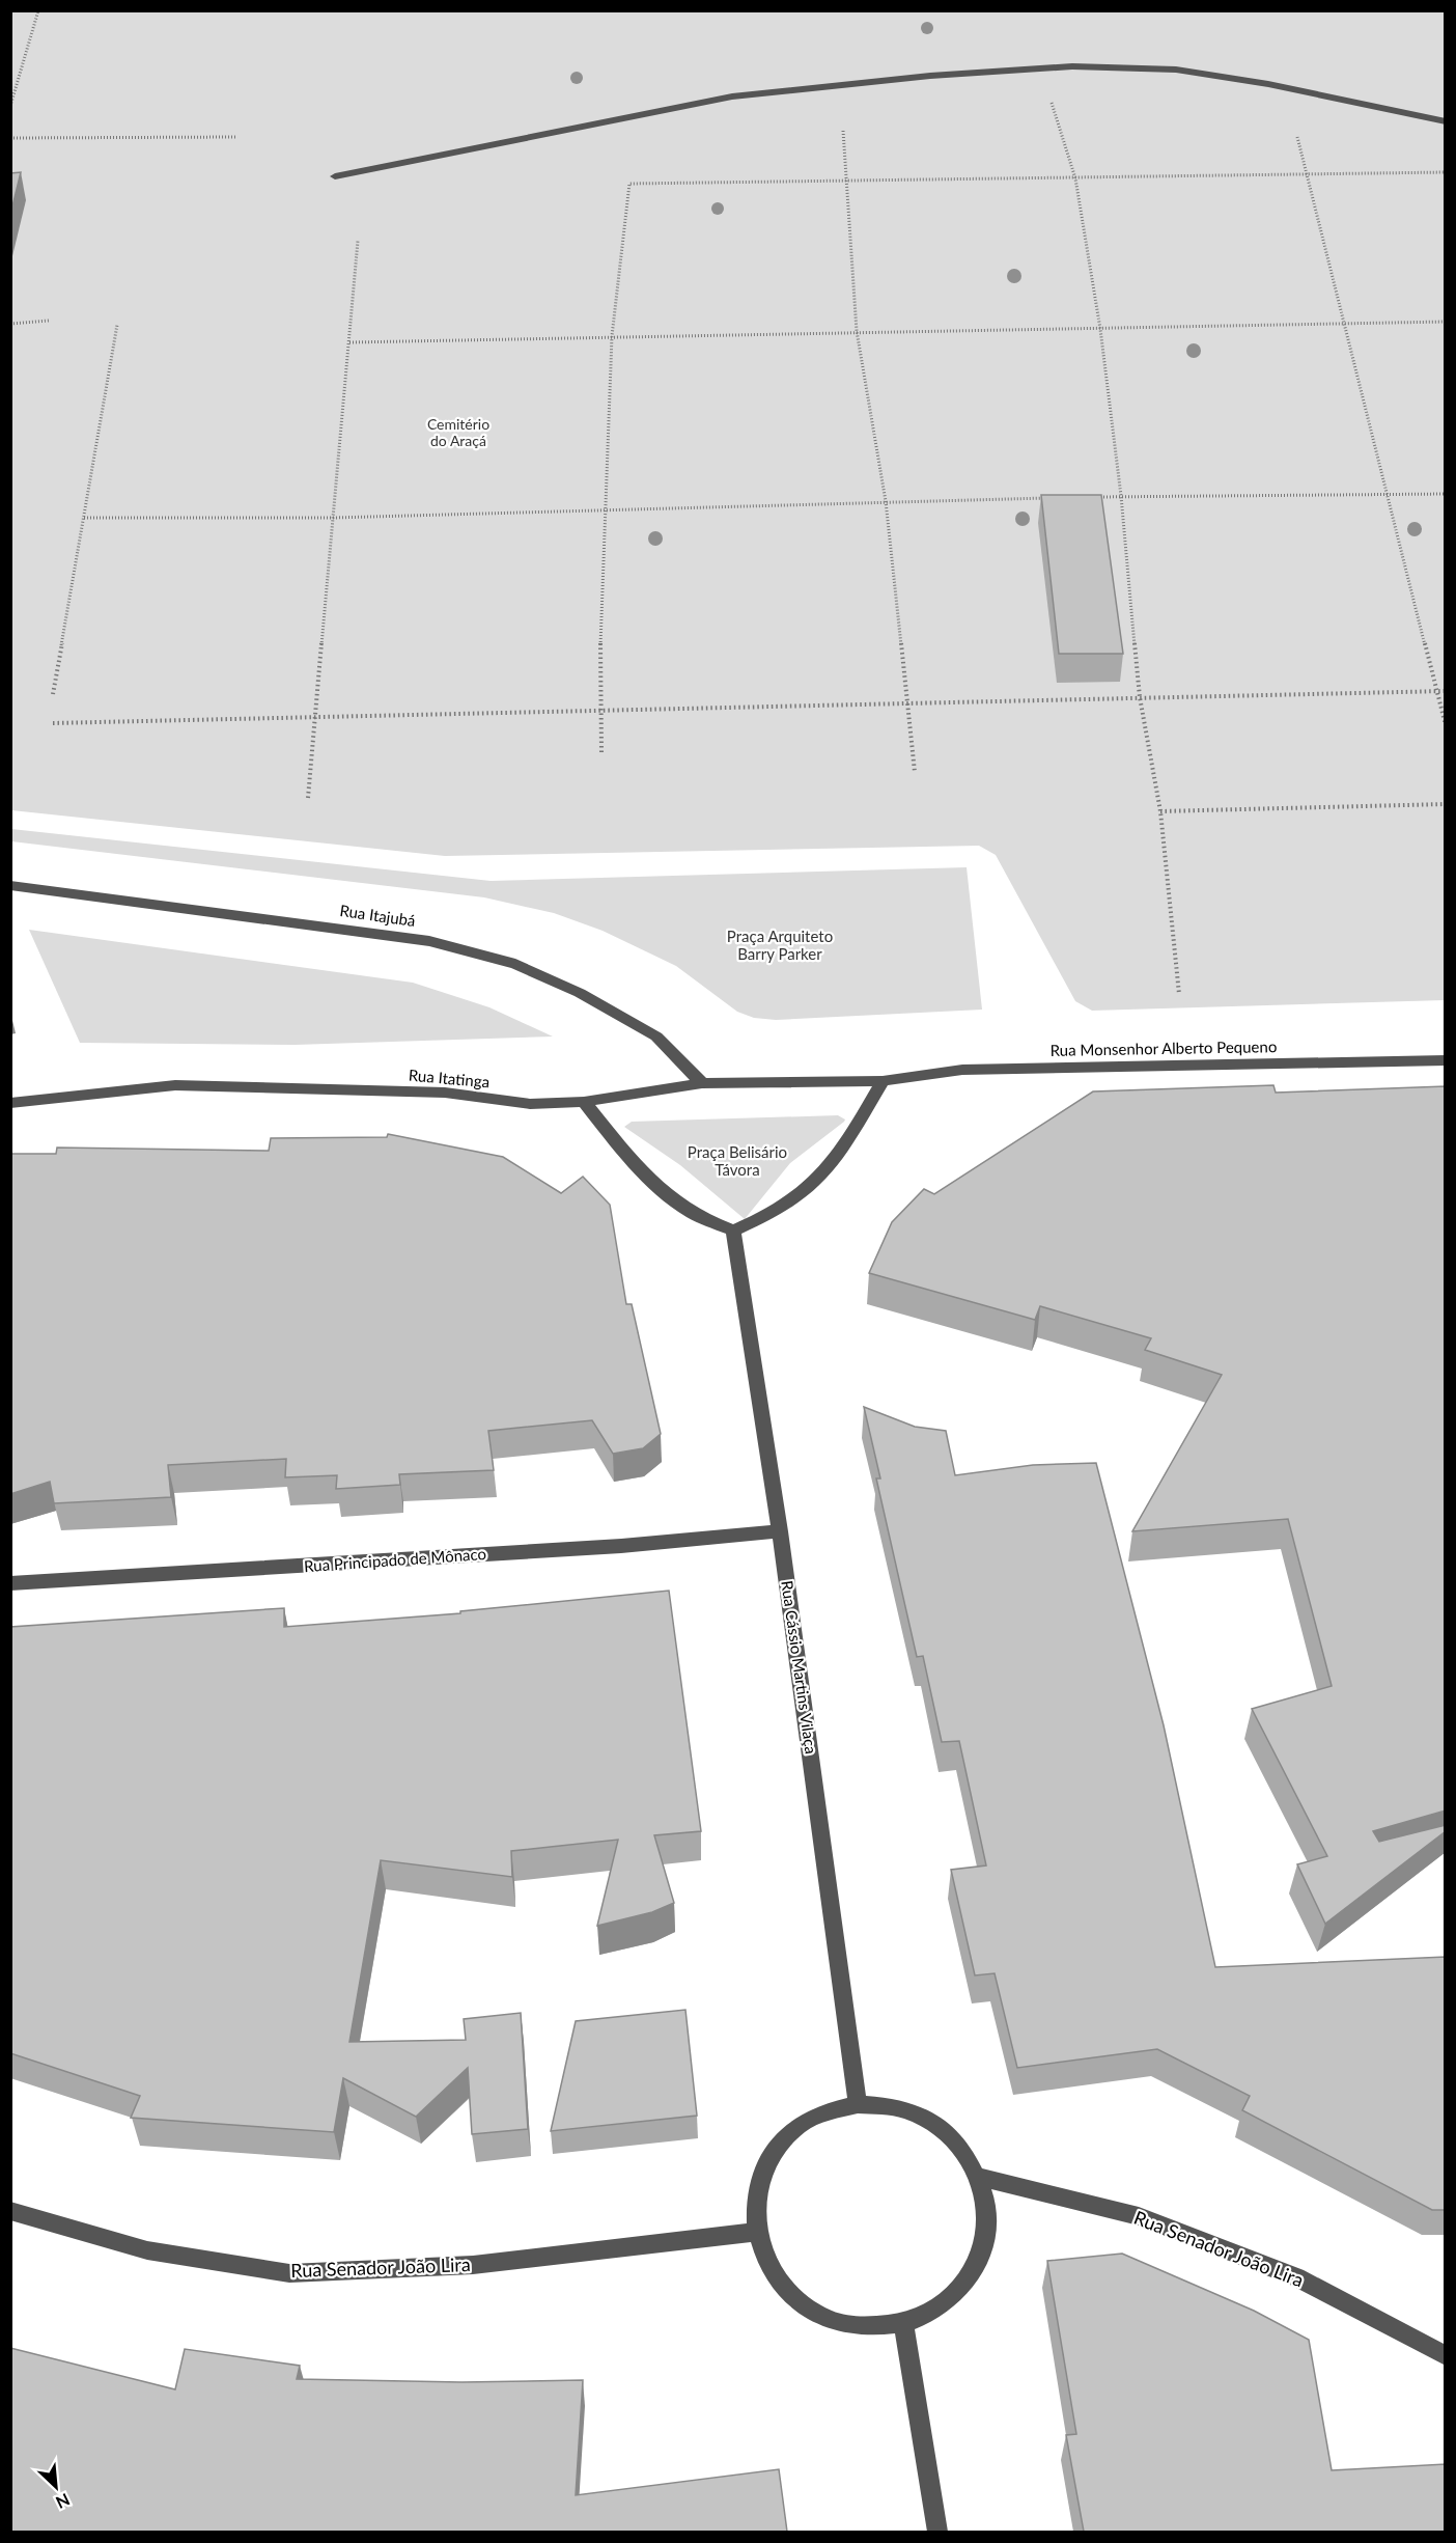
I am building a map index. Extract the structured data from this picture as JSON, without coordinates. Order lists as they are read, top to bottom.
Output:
{
  "streets": {
    "street": [
      "Rua Itajubá",
      "Rua Monsenhor Alberto Pequeno",
      "Rua Itatinga",
      "Rua Principado de Mônaco",
      "Rua Cássio Martins Vilaça",
      "Rua Senador João Lira"
    ]
  },
  "crossings": [
    ["Rua Itajubá", "Rua Itatinga"],
    ["Rua Monsenhor Alberto Pequeno", "Rua Itatinga"],
    ["Rua Principado de Mônaco", "Rua Cássio Martins Vilaça"]
  ],
  "parks": ["Cemitério do Araçá", "Praça Arquiteto Barry Parker", "Praça Belisário Távora"],
  "north": "bottom right"
}
